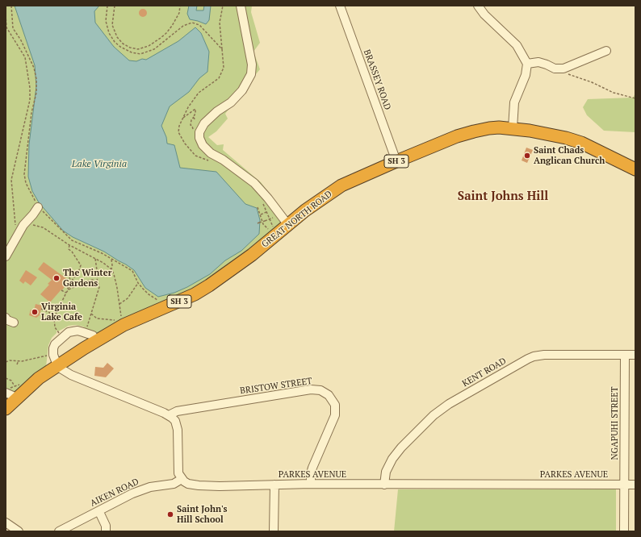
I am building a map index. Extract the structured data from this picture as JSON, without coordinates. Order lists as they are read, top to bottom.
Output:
{
  "streets": {
    "highway": ["SH 3", "GREAT NORTH ROAD"],
    "street": [
      "BRASSEY ROAD",
      "KENT ROAD",
      "BRISTOW STREET",
      "NGAPUHI STREET",
      "PARKES AVENUE",
      "AIKEN ROAD"
    ]
  },
  "crossings": [
    ["BRASSEY ROAD", "GREAT NORTH ROAD"],
    ["KENT ROAD", "NGAPUHI STREET"],
    ["KENT ROAD", "PARKES AVENUE"],
    ["BRISTOW STREET", "PARKES AVENUE"],
    ["NGAPUHI STREET", "PARKES AVENUE"],
    ["PARKES AVENUE", "AIKEN ROAD"]
  ],
  "districts": ["Saint Johns Hill"],
  "water": ["Lake Virginia"],
  "places": [
    "Saint Chads Anglican Church",
    "The Winter Gardens",
    "Virginia Lake Cafe",
    "Saint John's Hill School"
  ]
}
